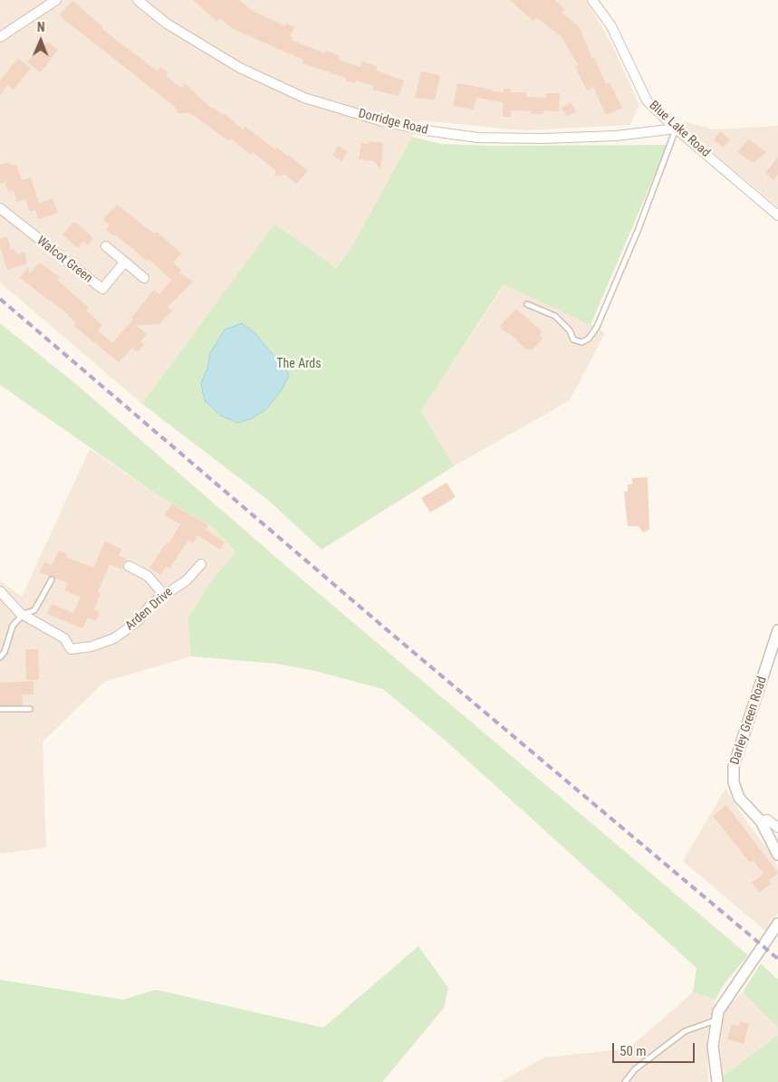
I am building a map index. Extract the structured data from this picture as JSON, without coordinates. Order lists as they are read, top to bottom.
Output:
{
  "streets": {
    "street": [
      "Dorridge Road",
      "Blue Lake Road",
      "Walcot Green",
      "Arden Drive",
      "Darley Green Road"
    ]
  },
  "crossings": [
    ["Dorridge Road", "Blue Lake Road"]
  ],
  "parks": ["The Ards"],
  "scale_bar": "50 m",
  "north": "top"
}
